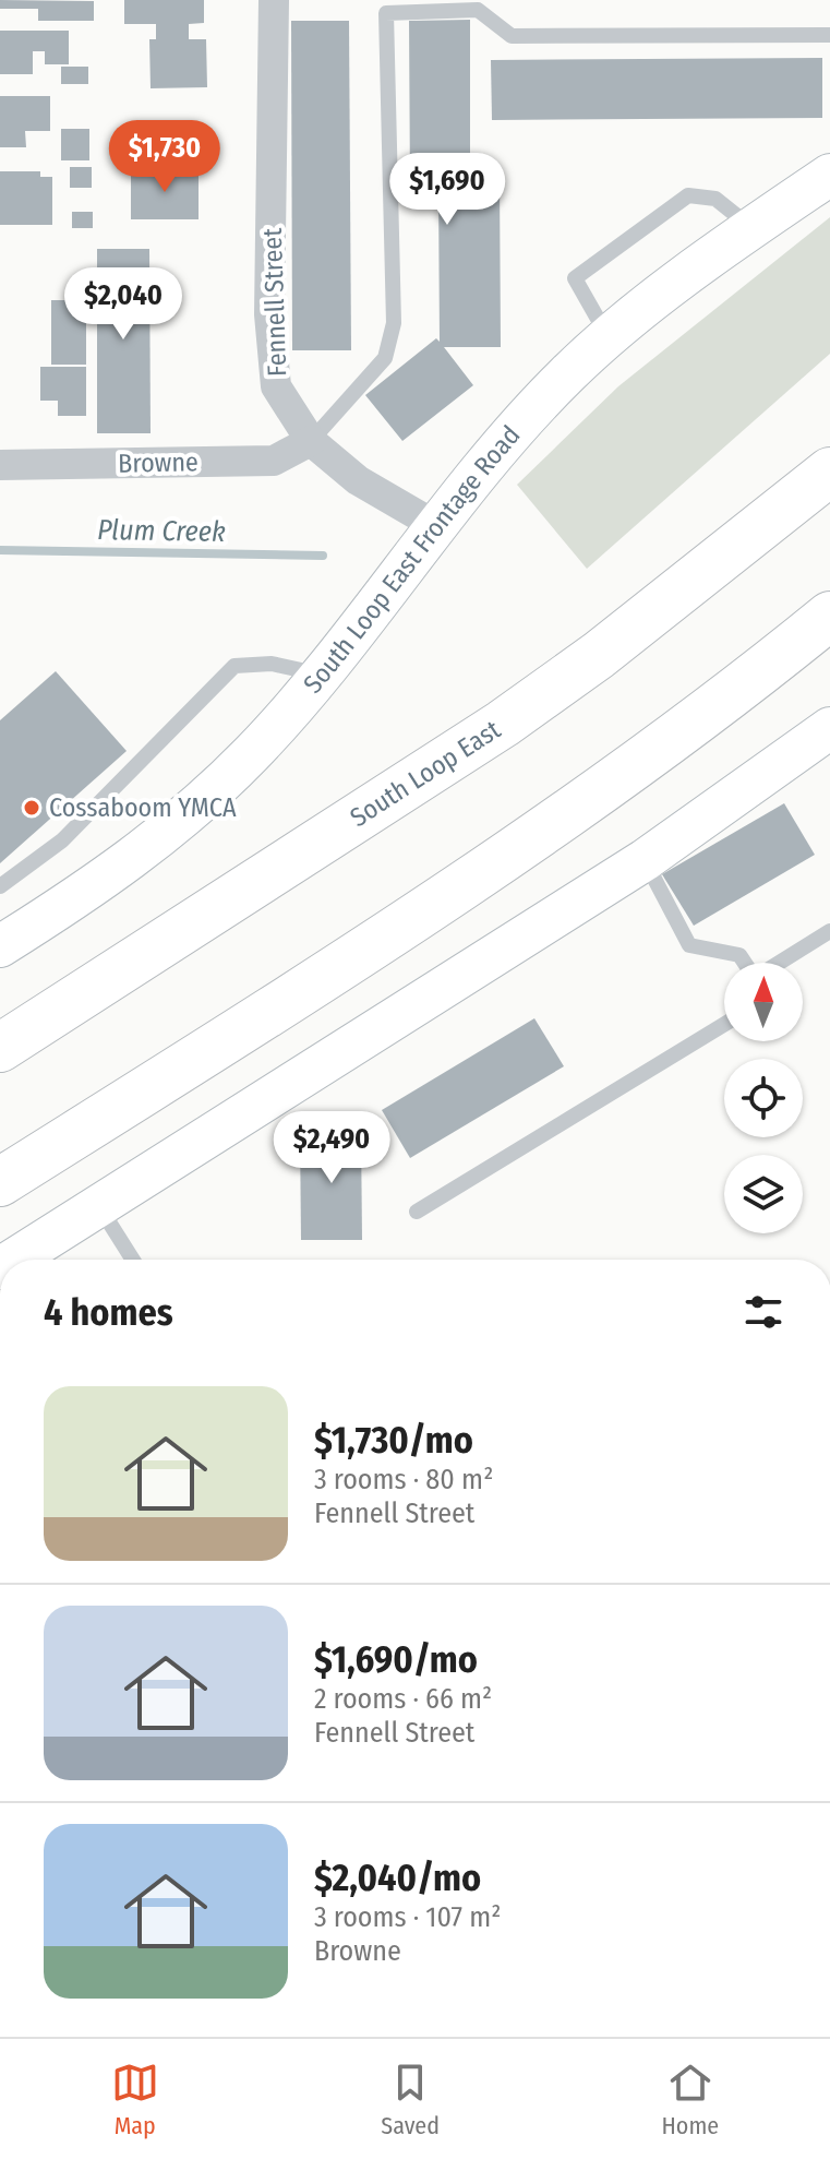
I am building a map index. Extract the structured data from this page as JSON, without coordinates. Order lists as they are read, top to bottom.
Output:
{
  "streets": {
    "highway": ["South Loop East"],
    "main road": ["South Loop East Frontage Road"],
    "street": ["Fennell Street", "Browne"]
  },
  "crossings": [
    ["Fennell Street", "Browne"],
    ["Fennell Street", "South Loop East Frontage Road"]
  ],
  "water": ["Plum Creek"],
  "places": ["Cossaboom YMCA"],
  "north": "top",
  "page": {
    "price": [
      "$1,730",
      "$1,690",
      "$2,040",
      "$2,490"
    ],
    "heading": "4 homes",
    "list": [
      {
        "name": "$1,730/mo",
        "note": "3 rooms · 80 m² · Fennell Street"
      },
      {
        "name": "$1,690/mo",
        "note": "2 rooms · 66 m² · Fennell Street"
      },
      {
        "name": "$2,040/mo",
        "note": "3 rooms · 107 m² · Browne"
      }
    ],
    "tabs": ["Map", "Saved", "Home"]
  }
}
